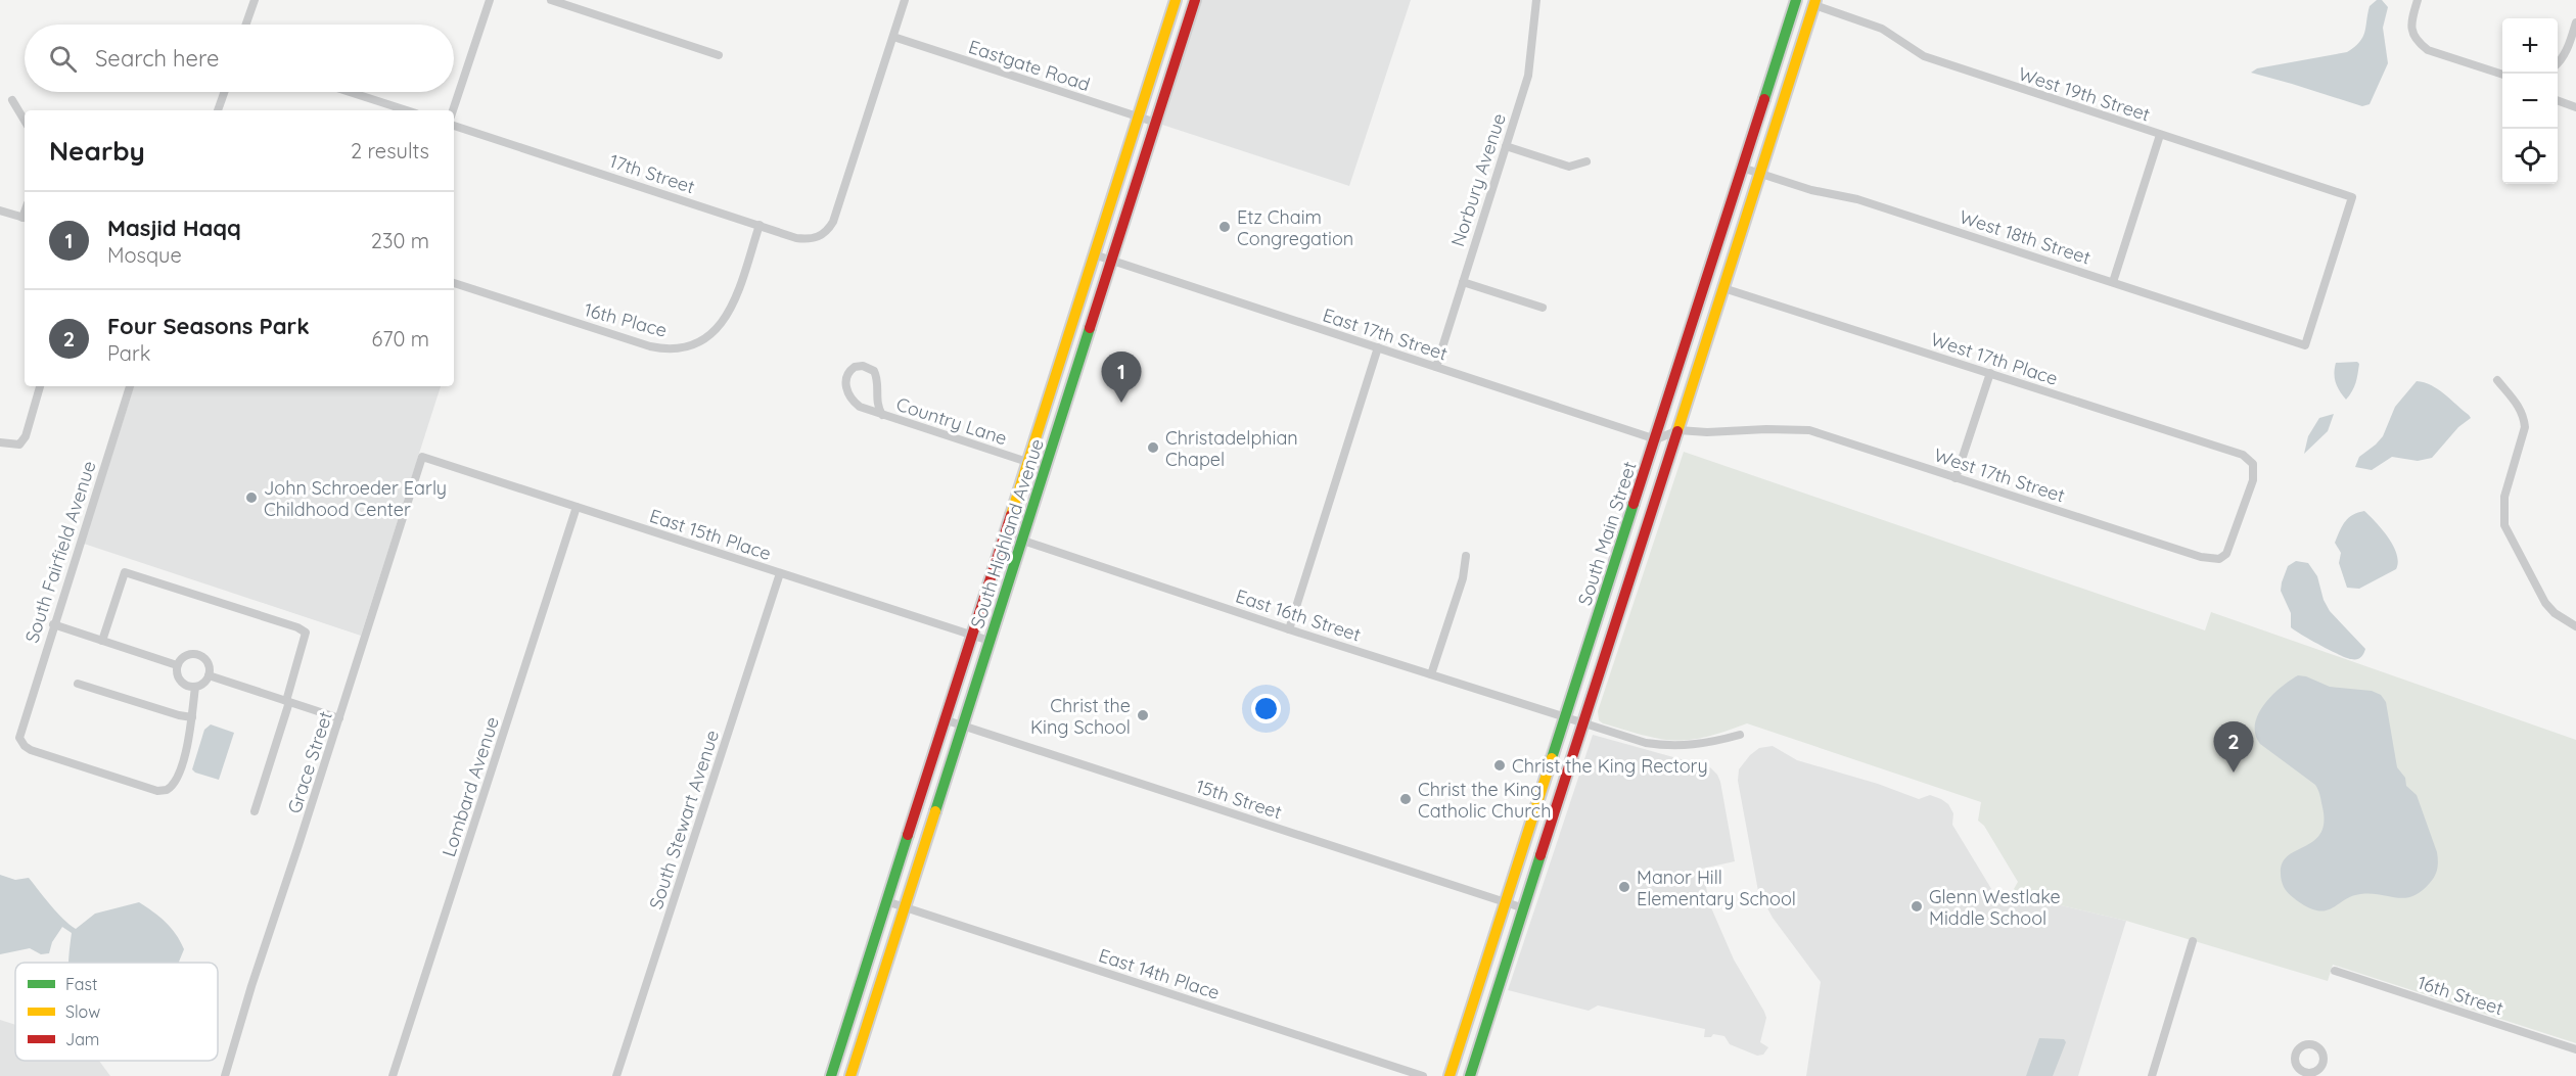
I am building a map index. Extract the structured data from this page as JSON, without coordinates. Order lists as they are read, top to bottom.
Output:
{
  "streets": {
    "main road": ["South Highland Avenue", "South Main Street"],
    "street": [
      "Eastgate Road",
      "West 19th Street",
      "17th Street",
      "Norbury Avenue",
      "West 18th Street",
      "16th Place",
      "East 17th Street",
      "West 17th Place",
      "Country Lane",
      "West 17th Street",
      "East 15th Place",
      "South Fairfield Avenue",
      "East 16th Street",
      "Grace Street",
      "Lombard Avenue",
      "15th Street",
      "South Stewart Avenue",
      "East 14th Place",
      "16th Street"
    ]
  },
  "crossings": [
    ["Eastgate Road", "17th Street"],
    ["Eastgate Road", "South Highland Avenue"],
    ["West 19th Street", "West 18th Street"],
    ["West 19th Street", "South Main Street"],
    ["17th Street", "16th Place"],
    ["Norbury Avenue", "East 17th Street"],
    ["West 18th Street", "South Main Street"],
    ["East 17th Street", "South Highland Avenue"],
    ["East 17th Street", "South Main Street"],
    ["West 17th Place", "West 17th Street"],
    ["West 17th Place", "South Main Street"],
    ["Country Lane", "South Highland Avenue"],
    ["West 17th Street", "South Main Street"],
    ["South Highland Avenue", "East 15th Place"],
    ["South Highland Avenue", "East 16th Street"],
    ["South Highland Avenue", "15th Street"],
    ["South Highland Avenue", "East 14th Place"],
    ["South Main Street", "East 16th Street"],
    ["South Main Street", "15th Street"],
    ["East 15th Place", "Grace Street"],
    ["East 15th Place", "Lombard Avenue"],
    ["East 15th Place", "South Stewart Avenue"]
  ],
  "places": [
    "Etz Chaim Congregation",
    "Christadelphian Chapel",
    "John Schroeder Early Childhood Center",
    "Christ the King School",
    "Christ the King Rectory",
    "Christ the King Catholic Church",
    "Manor Hill Elementary School",
    "Glenn Westlake Middle School"
  ],
  "legend": ["Fast", "Slow", "Jam"],
  "page": {
    "map_buttons": ["+", "−"],
    "search": "Search here",
    "heading": ["Nearby", "2 results"],
    "list": [
      {
        "mark": "1",
        "name": "Masjid Haqq",
        "note": "Mosque",
        "value": "230 m"
      },
      {
        "mark": "2",
        "name": "Four Seasons Park",
        "note": "Park",
        "value": "670 m"
      }
    ],
    "pins": ["1", "2"]
  }
}
